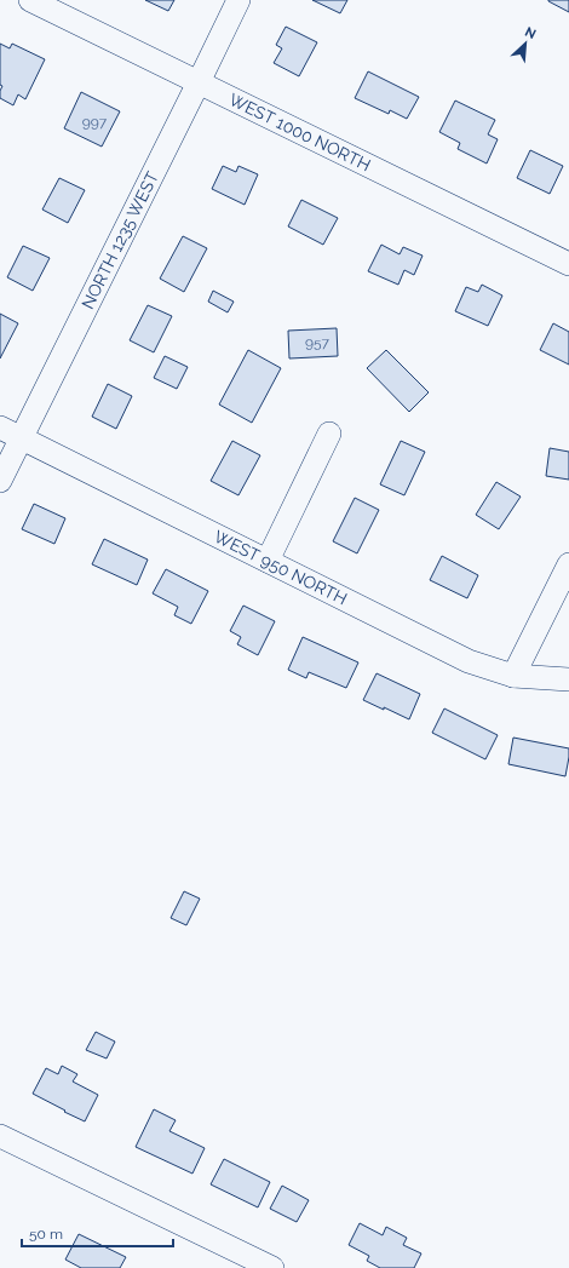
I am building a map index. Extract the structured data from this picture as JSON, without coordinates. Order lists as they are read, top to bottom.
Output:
{
  "streets": {
    "street": ["WEST 1000 NORTH", "NORTH 1235 WEST", "WEST 950 NORTH"]
  },
  "crossings": [
    ["WEST 1000 NORTH", "NORTH 1235 WEST"],
    ["NORTH 1235 WEST", "WEST 950 NORTH"]
  ],
  "house_numbers": ["997", "957"],
  "scale_bar": "50 m",
  "north": "top right"
}
